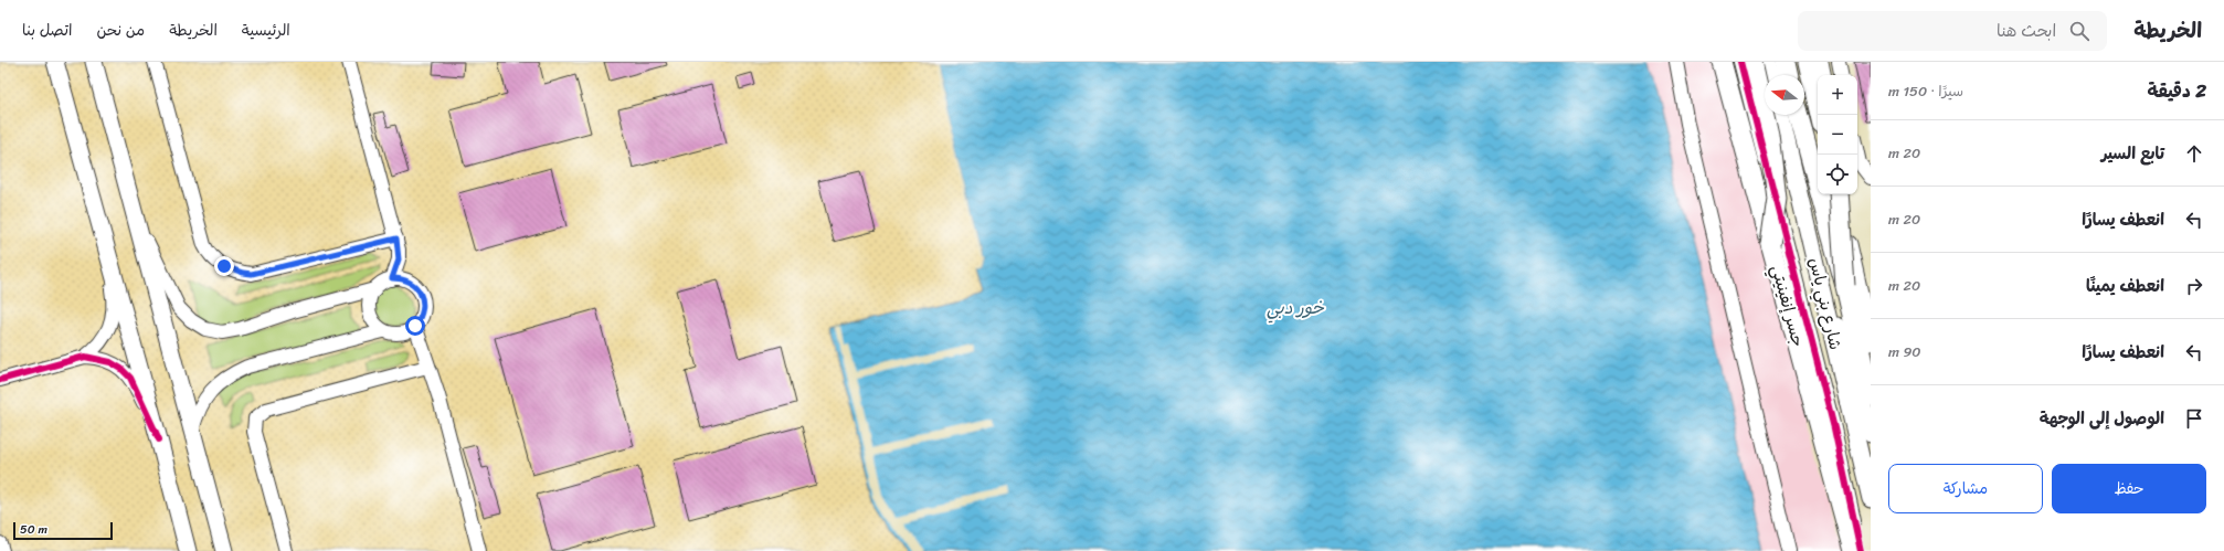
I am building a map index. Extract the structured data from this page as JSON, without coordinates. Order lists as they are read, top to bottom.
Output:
{
  "streets": {
    "highway": ["جسر إنفينيتي"],
    "main road": ["شارع بني ياس"]
  },
  "water": ["خور دبي"],
  "scale_bar": "50 m",
  "north": "left",
  "page": {
    "header": "الخريطة",
    "search": "ابحث هنا",
    "nav": [
      "الرئيسية",
      "الخريطة",
      "من نحن",
      "اتصل بنا"
    ],
    "heading": ["2 دقيقة", "سيرًا · 150 m"],
    "map_buttons": ["+", "−"],
    "list": [
      ["تابع السير", "20 m"],
      ["انعطف يسارًا", "20 m"],
      ["انعطف يمينًا", "20 m"],
      ["انعطف يسارًا", "90 m"],
      "الوصول إلى الوجهة"
    ],
    "buttons": ["حفظ", "مشاركة"],
    "scale": "50 m"
  }
}
